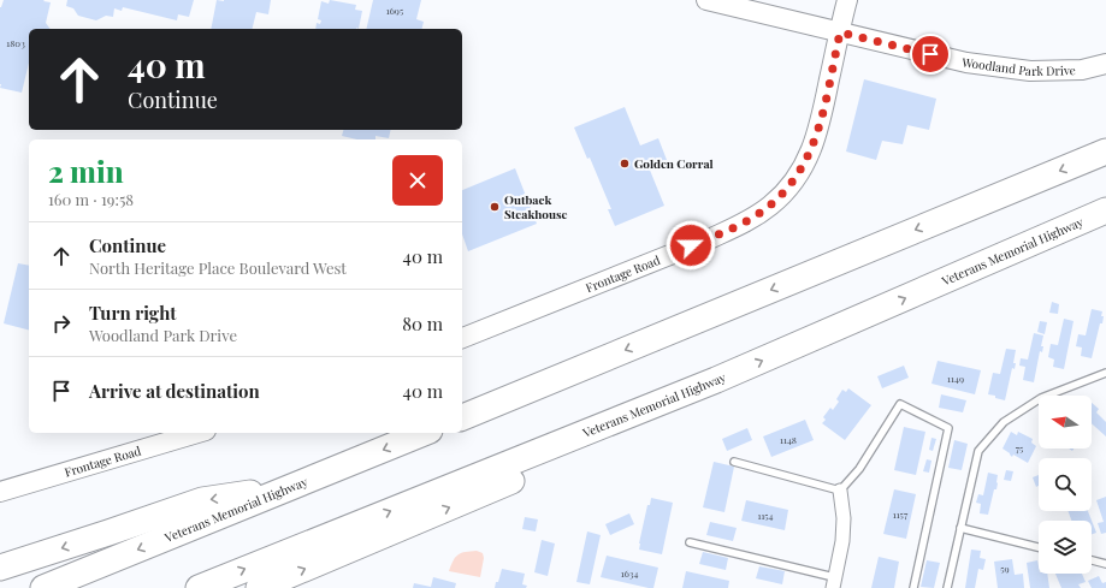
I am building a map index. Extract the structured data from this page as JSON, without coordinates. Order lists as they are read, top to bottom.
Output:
{
  "streets": {
    "highway": ["Veterans Memorial Highway"],
    "street": ["Woodland Park Drive", "Frontage Road"]
  },
  "crossings": [
    ["Woodland Park Drive", "Frontage Road"]
  ],
  "places": ["Golden Corral", "Outback Steakhouse"],
  "house_numbers": [
    "1695",
    "1803",
    "1149",
    "1148",
    "75",
    "1157",
    "1154",
    "59",
    "1634"
  ],
  "north": "left",
  "page": {
    "turn": ["40 m", "Continue"],
    "heading": ["2 min", "160 m · 19:58"],
    "list": [
      {
        "name": "Continue",
        "note": "North Heritage Place Boulevard West",
        "value": "40 m"
      },
      {
        "name": "Turn right",
        "note": "Woodland Park Drive",
        "value": "80 m"
      },
      {
        "name": "Arrive at destination",
        "value": "40 m"
      }
    ]
  }
}
